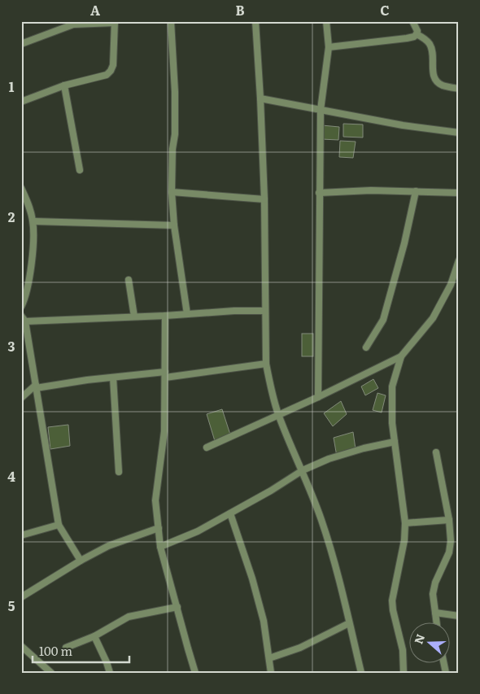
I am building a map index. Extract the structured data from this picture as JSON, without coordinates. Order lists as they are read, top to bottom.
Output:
{
  "scale_bar": "100 m",
  "north": "left",
  "grid": {
    "columns": ["A", "B", "C"],
    "rows": [
      "1",
      "2",
      "3",
      "4",
      "5"
    ]
  }
}
